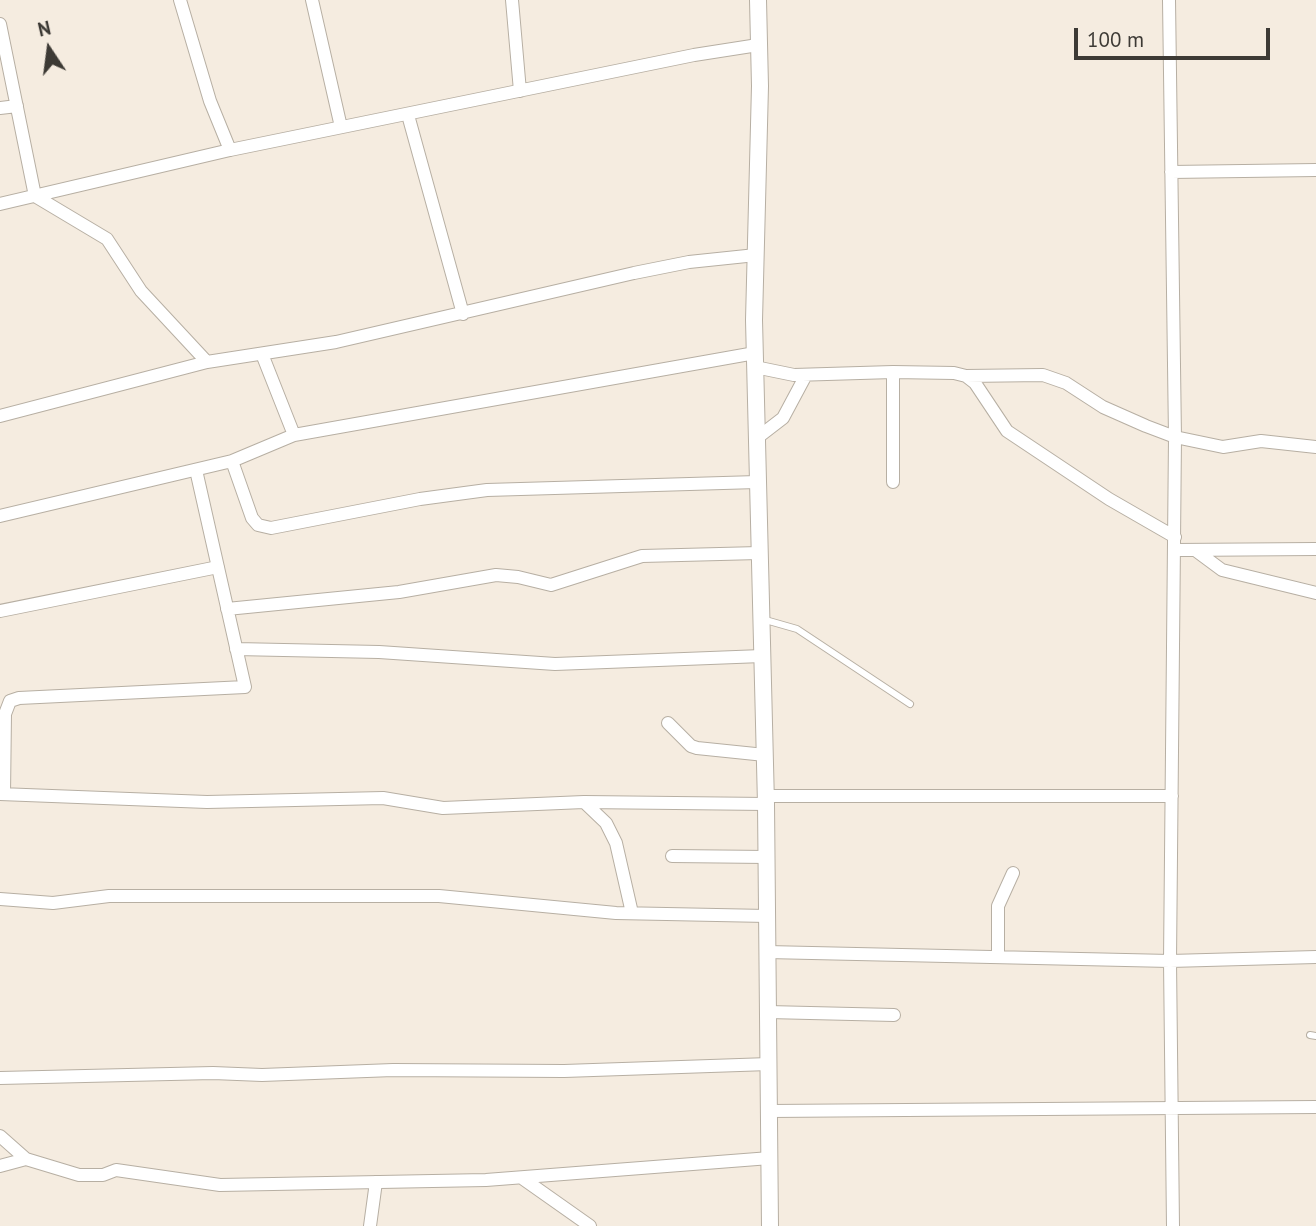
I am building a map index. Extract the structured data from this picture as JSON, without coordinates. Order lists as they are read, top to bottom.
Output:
{
  "scale_bar": "100 m",
  "north": "top"
}
